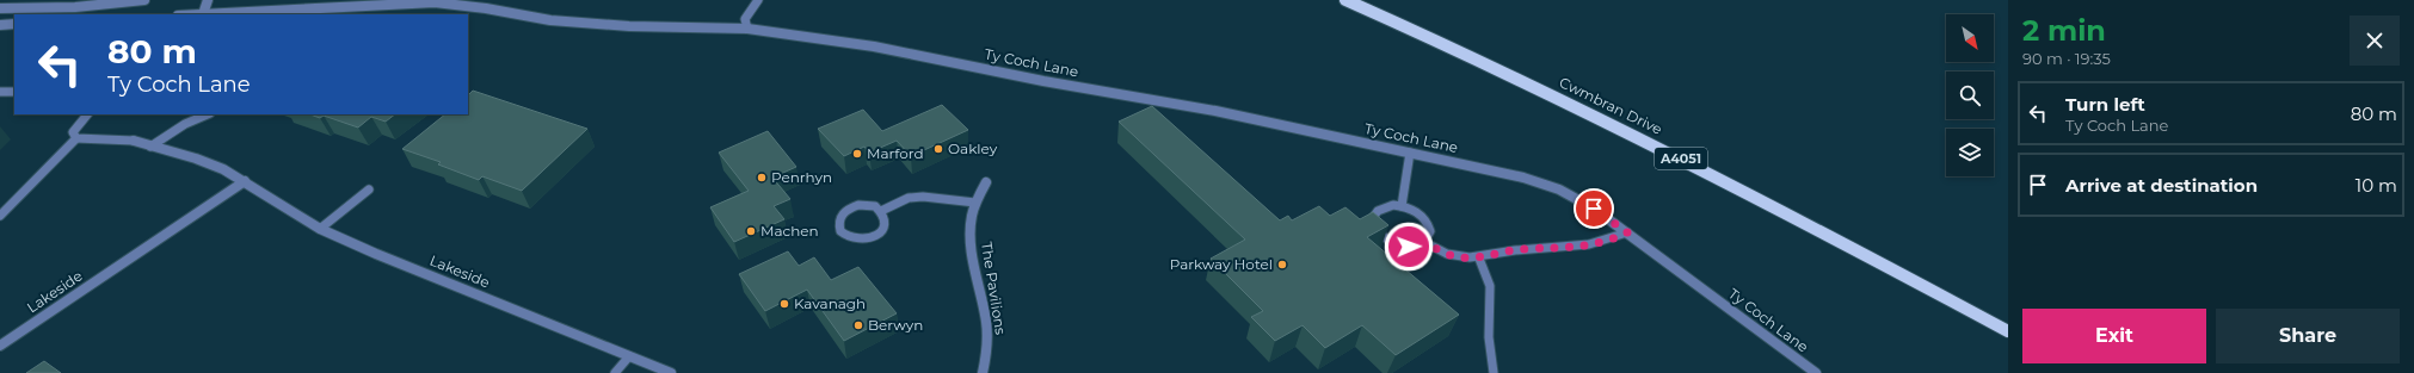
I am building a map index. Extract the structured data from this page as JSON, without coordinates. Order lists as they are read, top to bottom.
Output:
{
  "streets": {
    "main road": ["Cwmbran Drive", "A4051"],
    "street": ["Ty Coch Lane", "Lakeside", "The Pavilions"]
  },
  "places": [
    "Oakley",
    "Marford",
    "Penrhyn",
    "Machen",
    "Parkway Hotel",
    "Kavanagh",
    "Berwyn"
  ],
  "north": "bottom right",
  "page": {
    "heading": ["2 min", "90 m · 19:35"],
    "turn": ["80 m", "Ty Coch Lane"],
    "list": [
      {
        "name": "Turn left",
        "note": "Ty Coch Lane",
        "value": "80 m"
      },
      {
        "name": "Arrive at destination",
        "value": "10 m"
      }
    ],
    "buttons": ["Exit", "Share"]
  }
}
